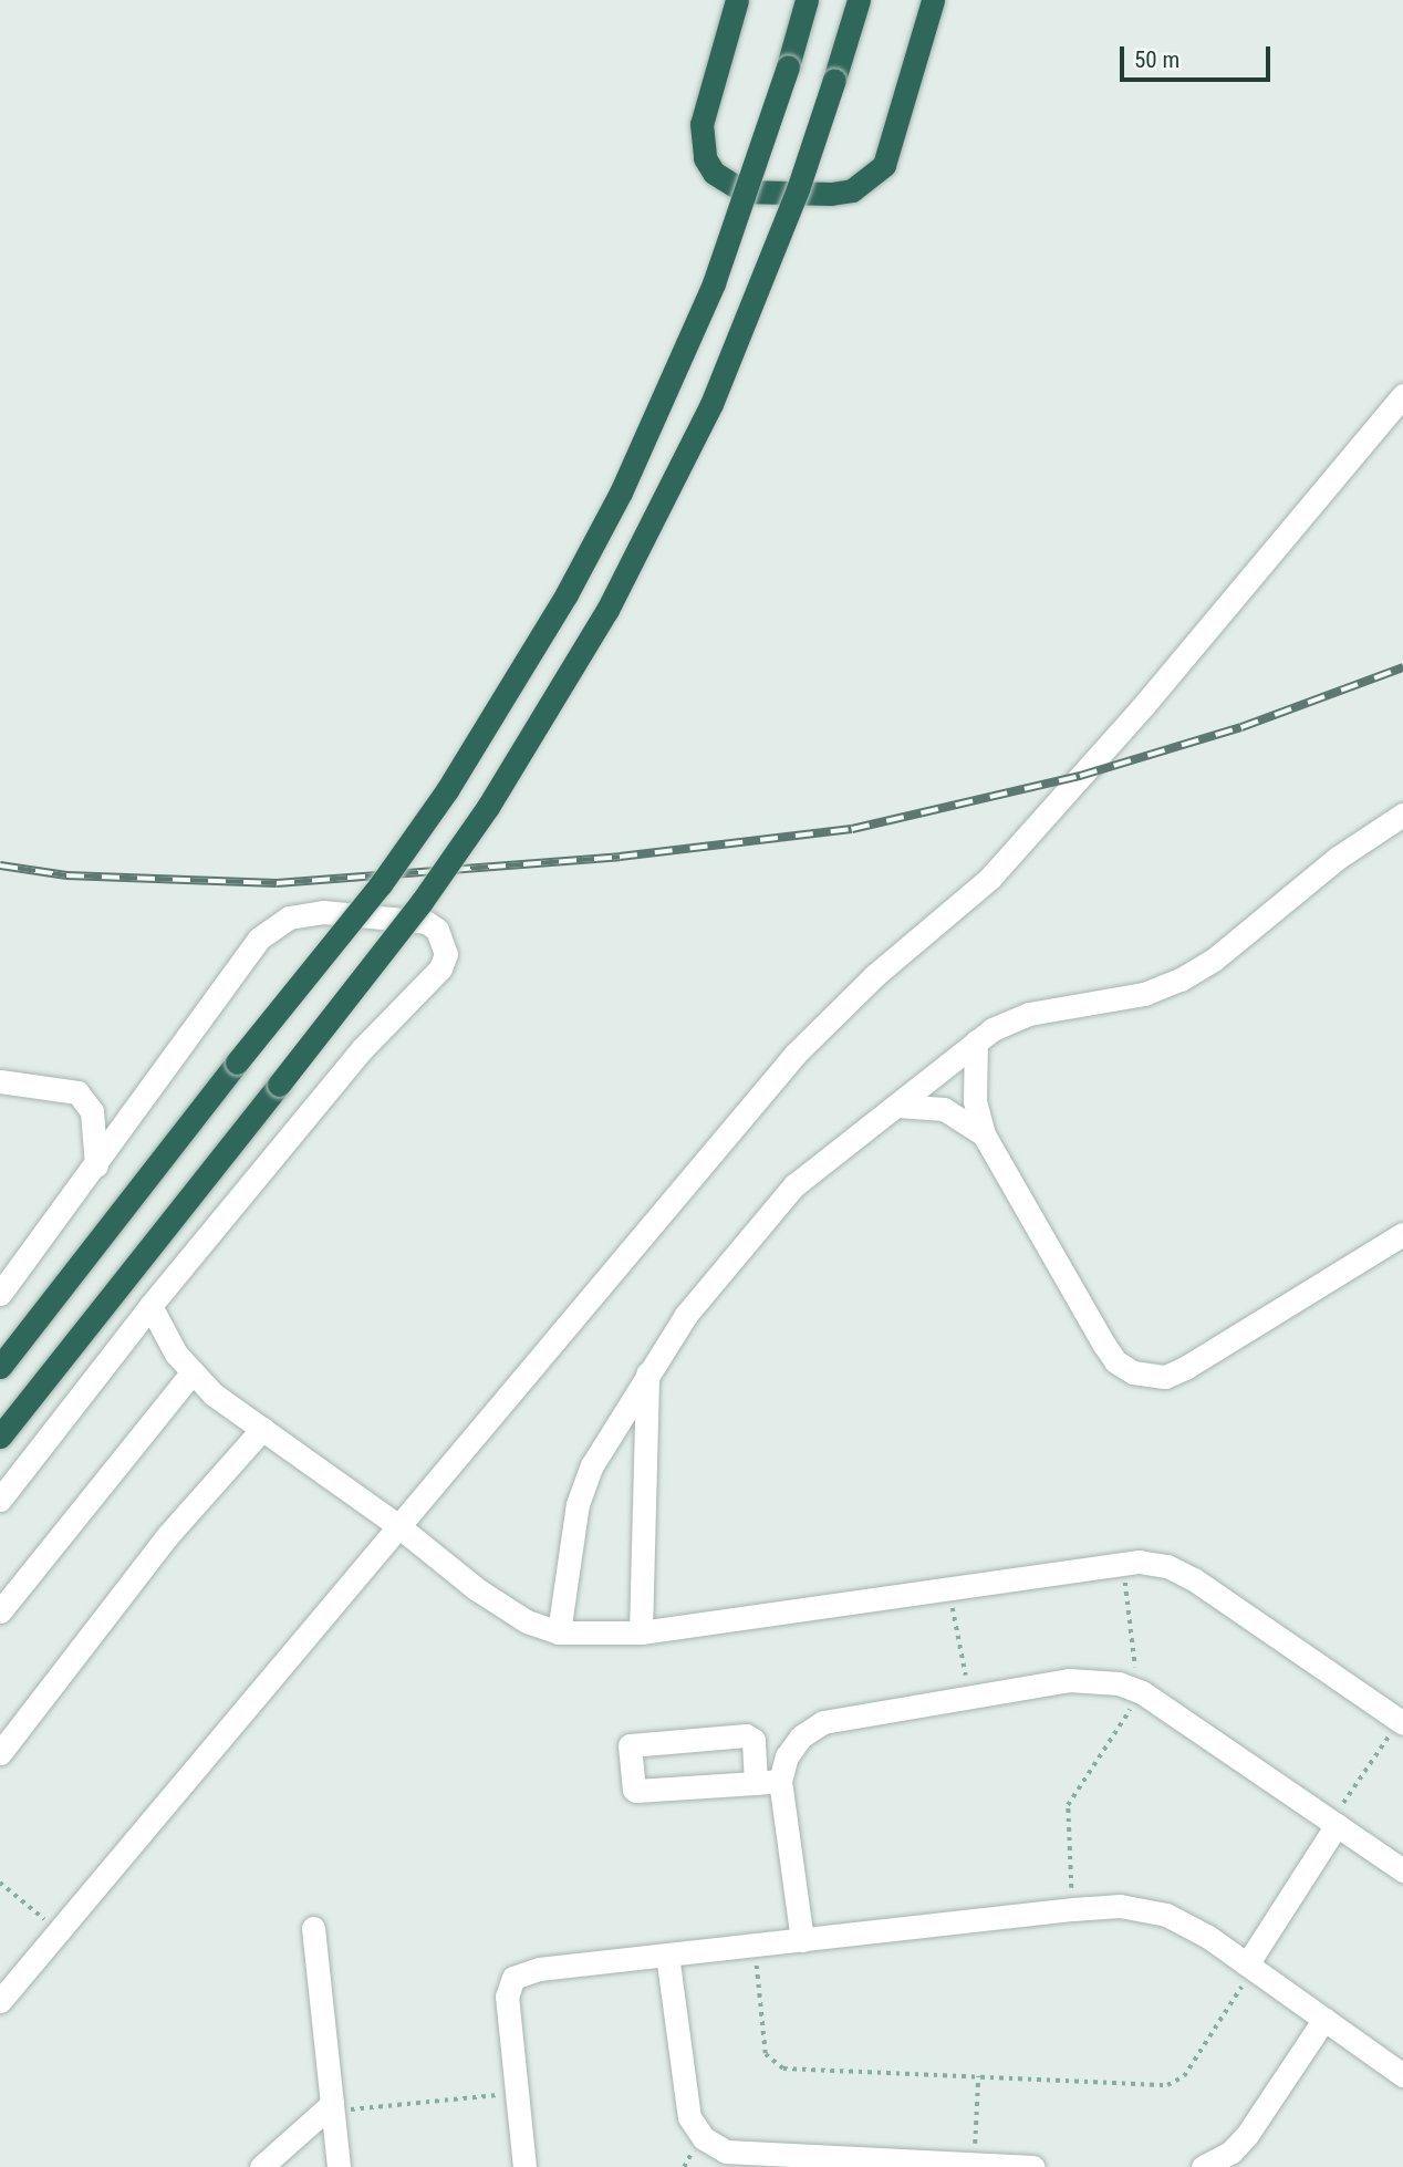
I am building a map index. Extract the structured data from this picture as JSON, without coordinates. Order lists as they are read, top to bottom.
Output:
{
  "scale_bar": "50 m"
}
